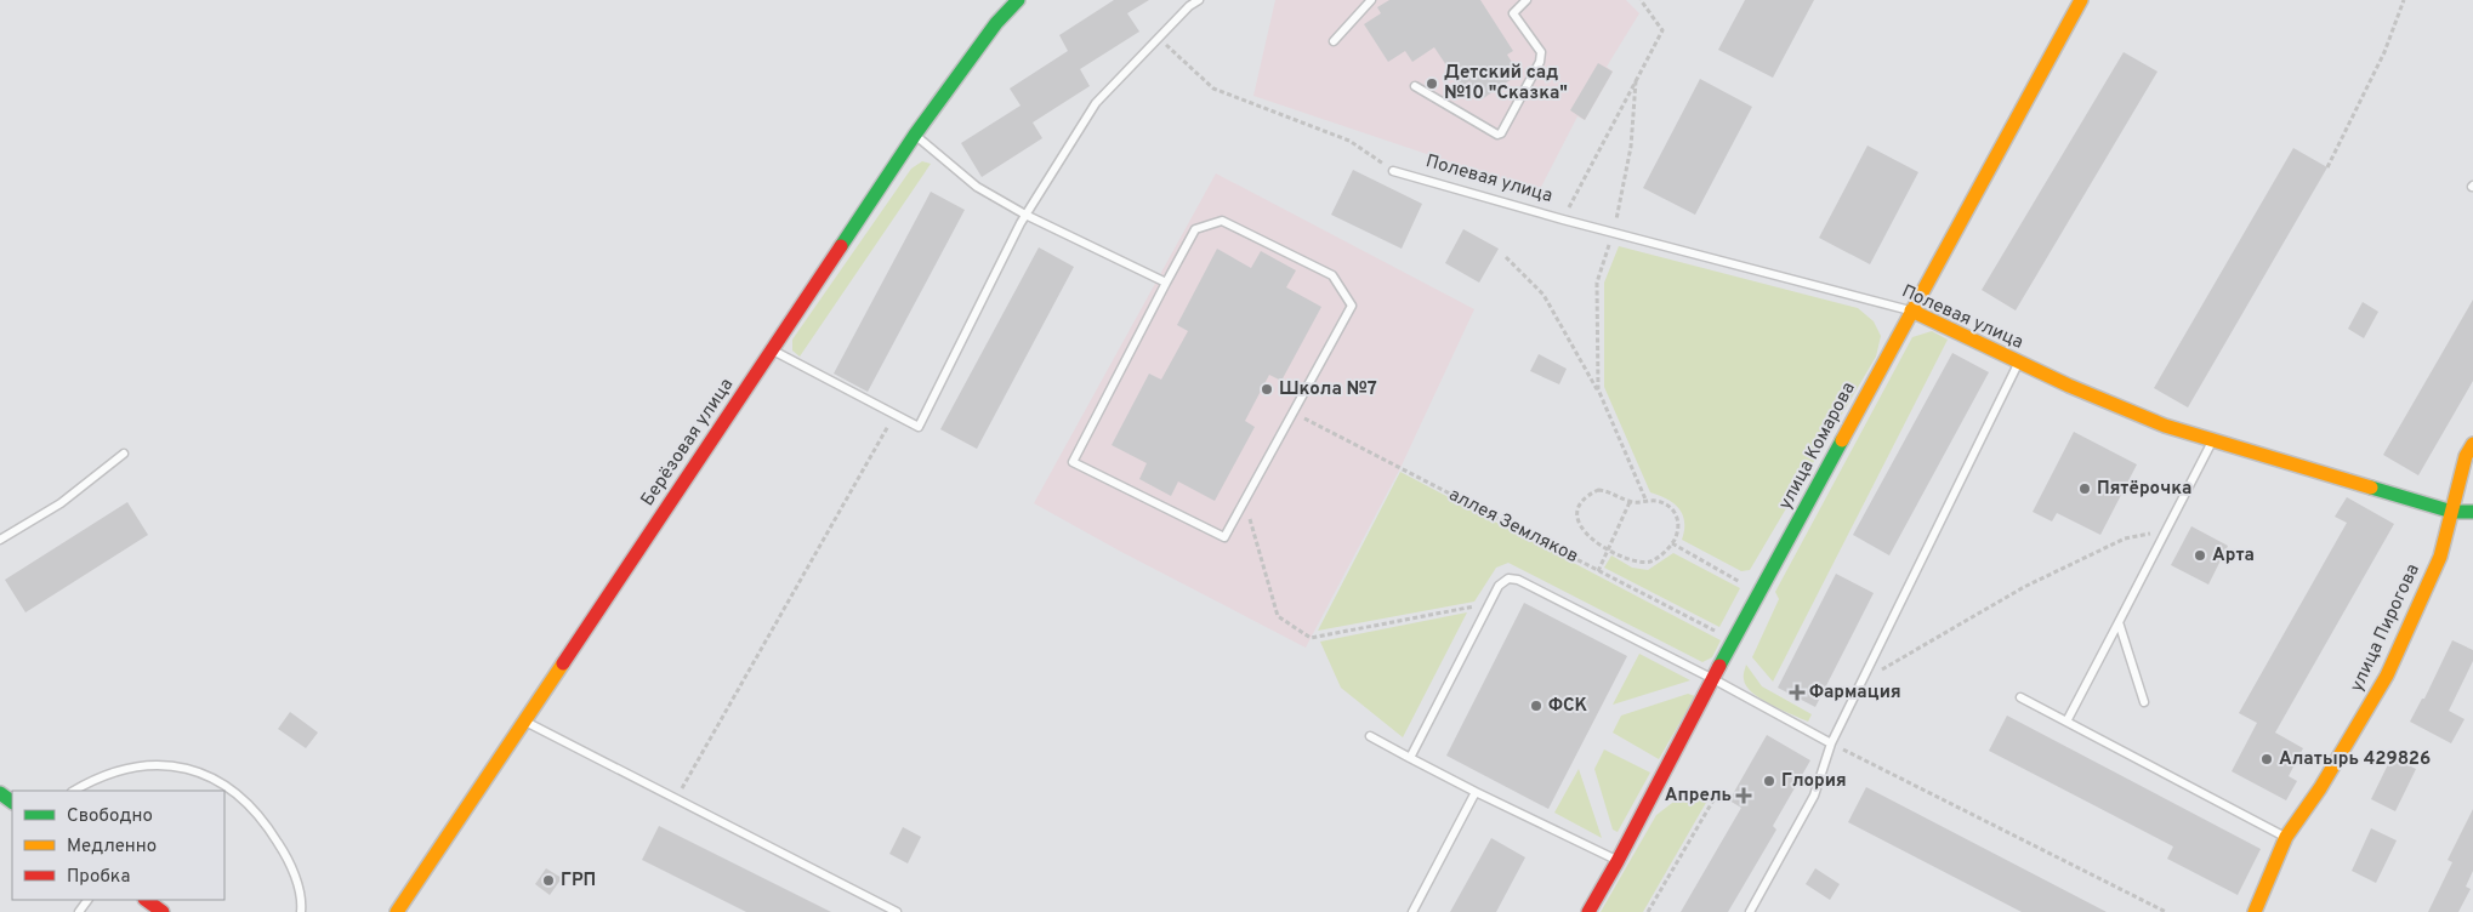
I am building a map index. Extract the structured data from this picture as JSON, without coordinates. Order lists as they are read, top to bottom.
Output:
{
  "streets": {
    "street": [
      "Полевая улица",
      "Берёзовая улица",
      "улица Комарова",
      "улица Пирогова"
    ],
    "path": ["аллея Земляков"]
  },
  "crossings": [
    ["Полевая улица", "улица Комарова"],
    ["Полевая улица", "улица Пирогова"],
    ["улица Комарова", "аллея Земляков"]
  ],
  "places": {
    "other": [
      "Детский сад №10 \"Сказка\"",
      "Школа №7",
      "Пятёрочка",
      "Арта",
      "ФСК",
      "Алатырь 429826",
      "Глория",
      "ГРП"
    ],
    "health": ["Фармация", "Апрель"]
  },
  "legend": ["Свободно", "Медленно", "Пробка"]
}
